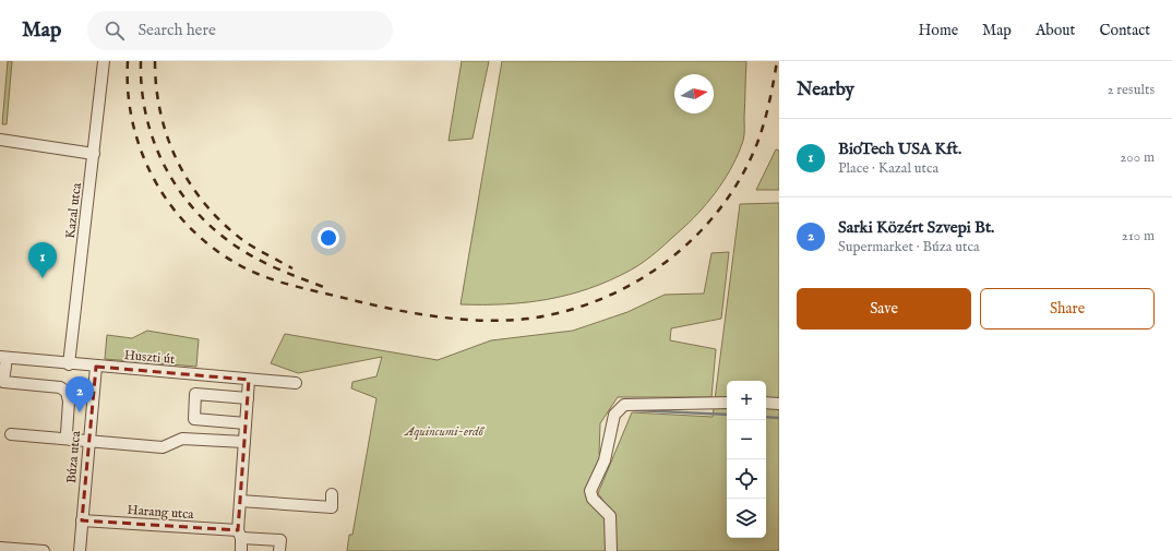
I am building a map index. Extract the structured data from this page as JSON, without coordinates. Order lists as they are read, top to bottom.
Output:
{
  "streets": {
    "street": [
      "Kazal utca",
      "Huszti út",
      "Búza utca",
      "Harang utca"
    ]
  },
  "crossings": [
    ["Kazal utca", "Huszti út"],
    ["Huszti út", "Búza utca"],
    ["Búza utca", "Harang utca"]
  ],
  "parks": ["Aquincumi-erdő"],
  "north": "right",
  "page": {
    "header": "Map",
    "search": "Search here",
    "nav": [
      "Home",
      "Map",
      "About",
      "Contact"
    ],
    "heading": ["Nearby", "2 results"],
    "list": [
      {
        "mark": "1",
        "name": "BioTech USA Kft.",
        "note": "Place · Kazal utca",
        "value": "200 m"
      },
      {
        "mark": "2",
        "name": "Sarki Közért Szvepi Bt.",
        "note": "Supermarket · Búza utca",
        "value": "210 m"
      }
    ],
    "pins": ["1", "2"],
    "buttons": ["Save", "Share"],
    "map_buttons": ["+", "−"]
  }
}
